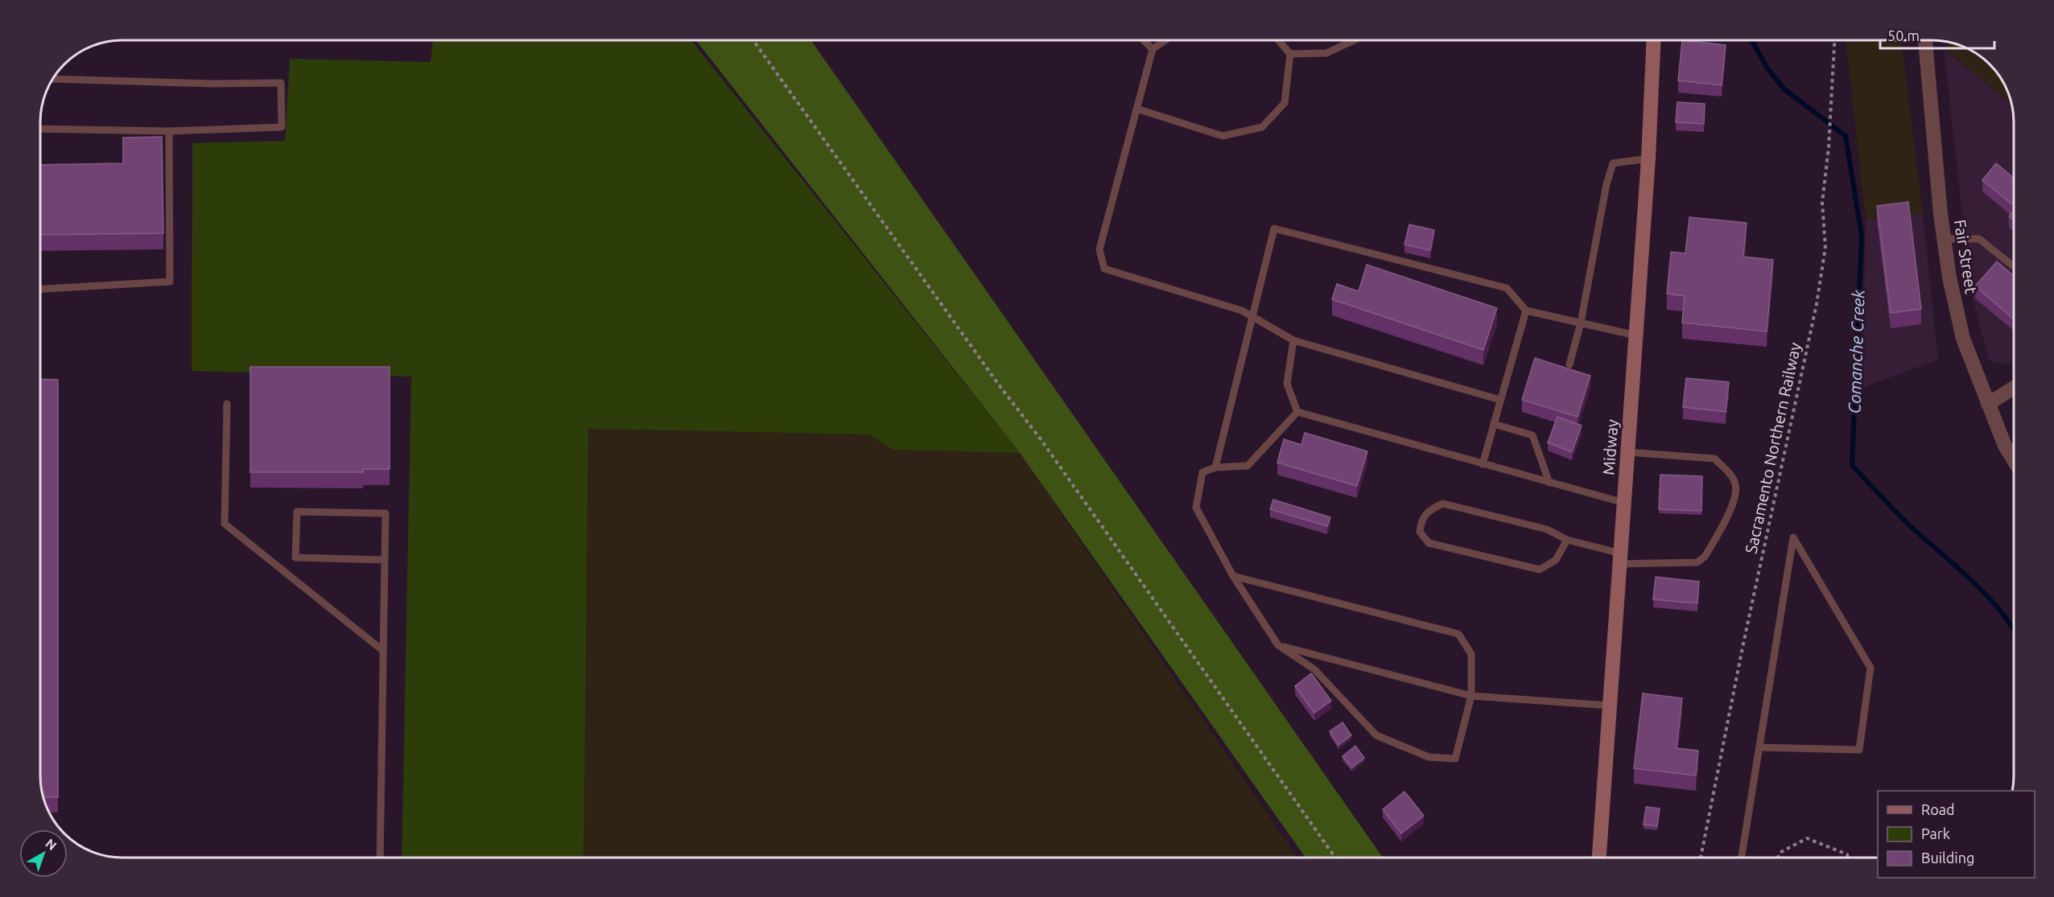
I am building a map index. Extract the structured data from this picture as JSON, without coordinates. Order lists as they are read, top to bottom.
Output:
{
  "streets": {
    "main road": ["Midway"],
    "street": ["Fair Street"],
    "path": ["Sacramento Northern Railway"]
  },
  "water": ["Comanche Creek"],
  "legend": ["Road", "Park", "Building"],
  "scale_bar": "50 m",
  "north": "top right"
}
